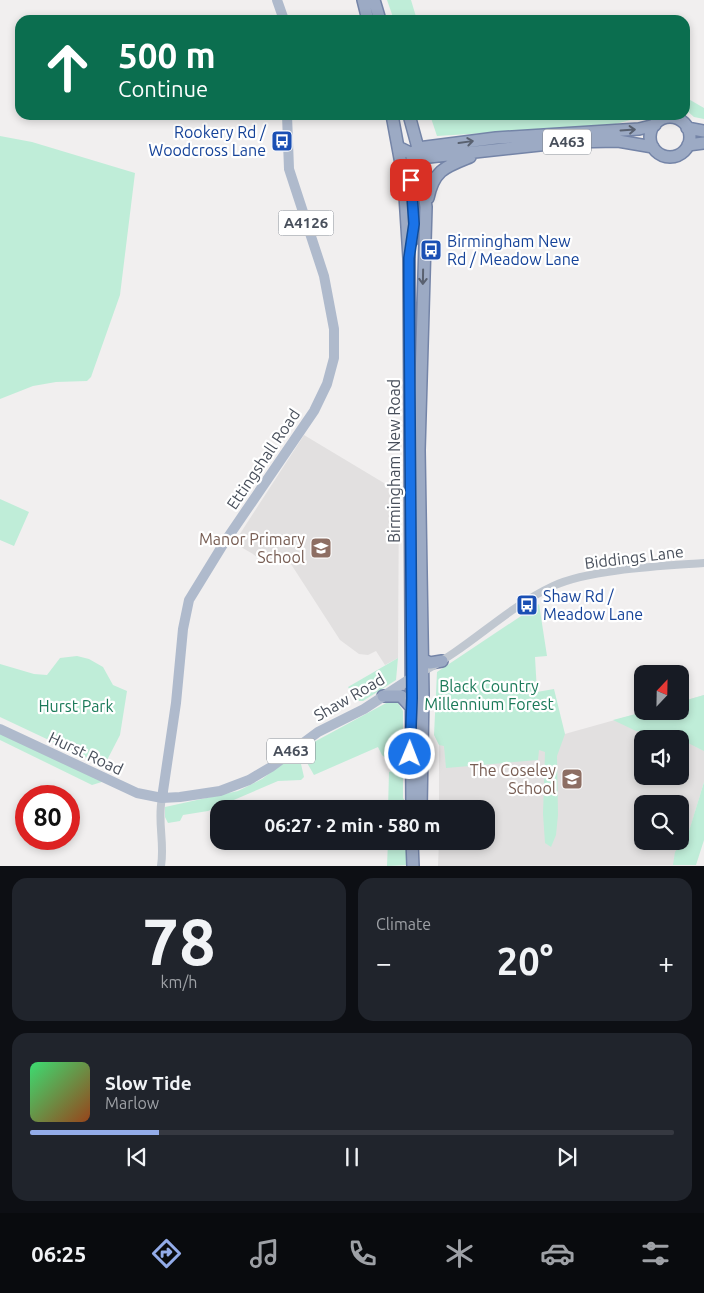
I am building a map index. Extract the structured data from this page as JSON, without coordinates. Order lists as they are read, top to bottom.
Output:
{
  "streets": {
    "highway": ["A463", "Birmingham New Road"],
    "main road": [
      "A4126",
      "Ettingshall Road",
      "Shaw Road",
      "Hurst Road"
    ],
    "street": ["Biddings Lane"]
  },
  "crossings": [
    ["A463", "Birmingham New Road"],
    ["Ettingshall Road", "Shaw Road"],
    ["Ettingshall Road", "Hurst Road"],
    ["Birmingham New Road", "Shaw Road"],
    ["Biddings Lane", "Shaw Road"],
    ["Shaw Road", "Hurst Road"]
  ],
  "parks": ["Black Country Millennium Forest", "Hurst Park"],
  "places": {
    "bus stop": ["Rookery Rd / Woodcross Lane", "Birmingham New Rd / Meadow Lane", "Shaw Rd / Meadow Lane"],
    "school or university": ["Manor Primary School", "The Coseley School"]
  },
  "north": "top",
  "page": {
    "turn": ["500 m", "Continue"],
    "limit": "80",
    "trip": "06:27 · 2 min · 580 m",
    "tile": [
      ["78", "km/h"],
      "Climate"
    ],
    "heat": ["−", "20°", "+"],
    "song": ["Slow Tide", "Marlow"],
    "tabs": "06:25"
  }
}
